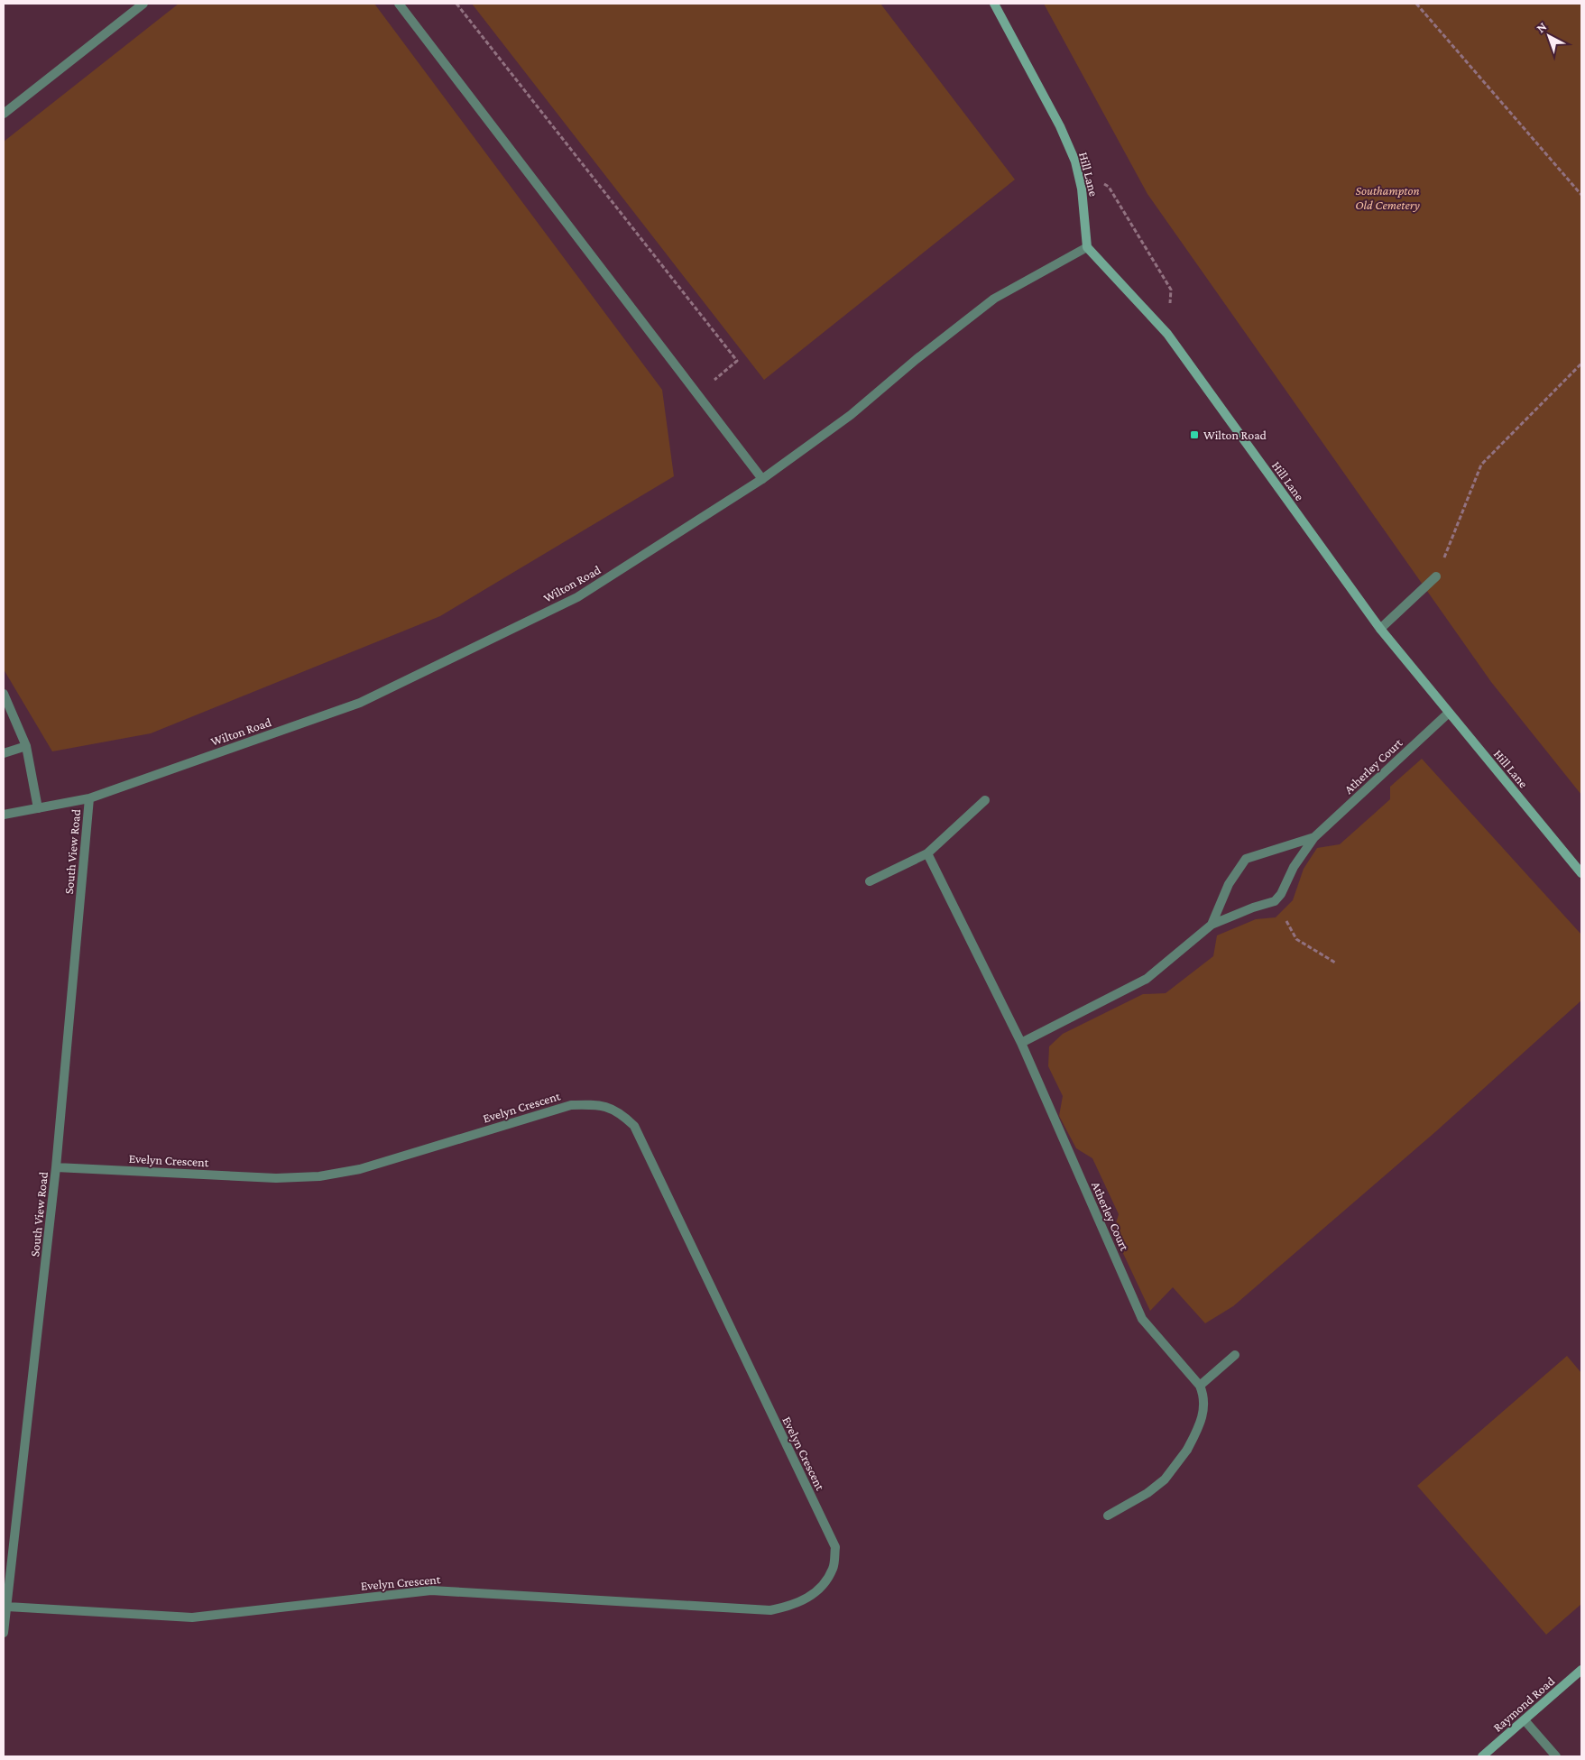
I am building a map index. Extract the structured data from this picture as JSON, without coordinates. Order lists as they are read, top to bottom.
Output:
{
  "streets": {
    "street": [
      "Hill Lane",
      "Wilton Road",
      "Atherley Court",
      "South View Road",
      "Evelyn Crescent",
      "Raymond Road"
    ]
  },
  "crossings": [
    ["Hill Lane", "Wilton Road"],
    ["Hill Lane", "Atherley Court"],
    ["Wilton Road", "South View Road"],
    ["South View Road", "Evelyn Crescent"]
  ],
  "parks": ["Southampton Old Cemetery"],
  "places": {
    "transit": ["Wilton Road"]
  },
  "north": "top left"
}
